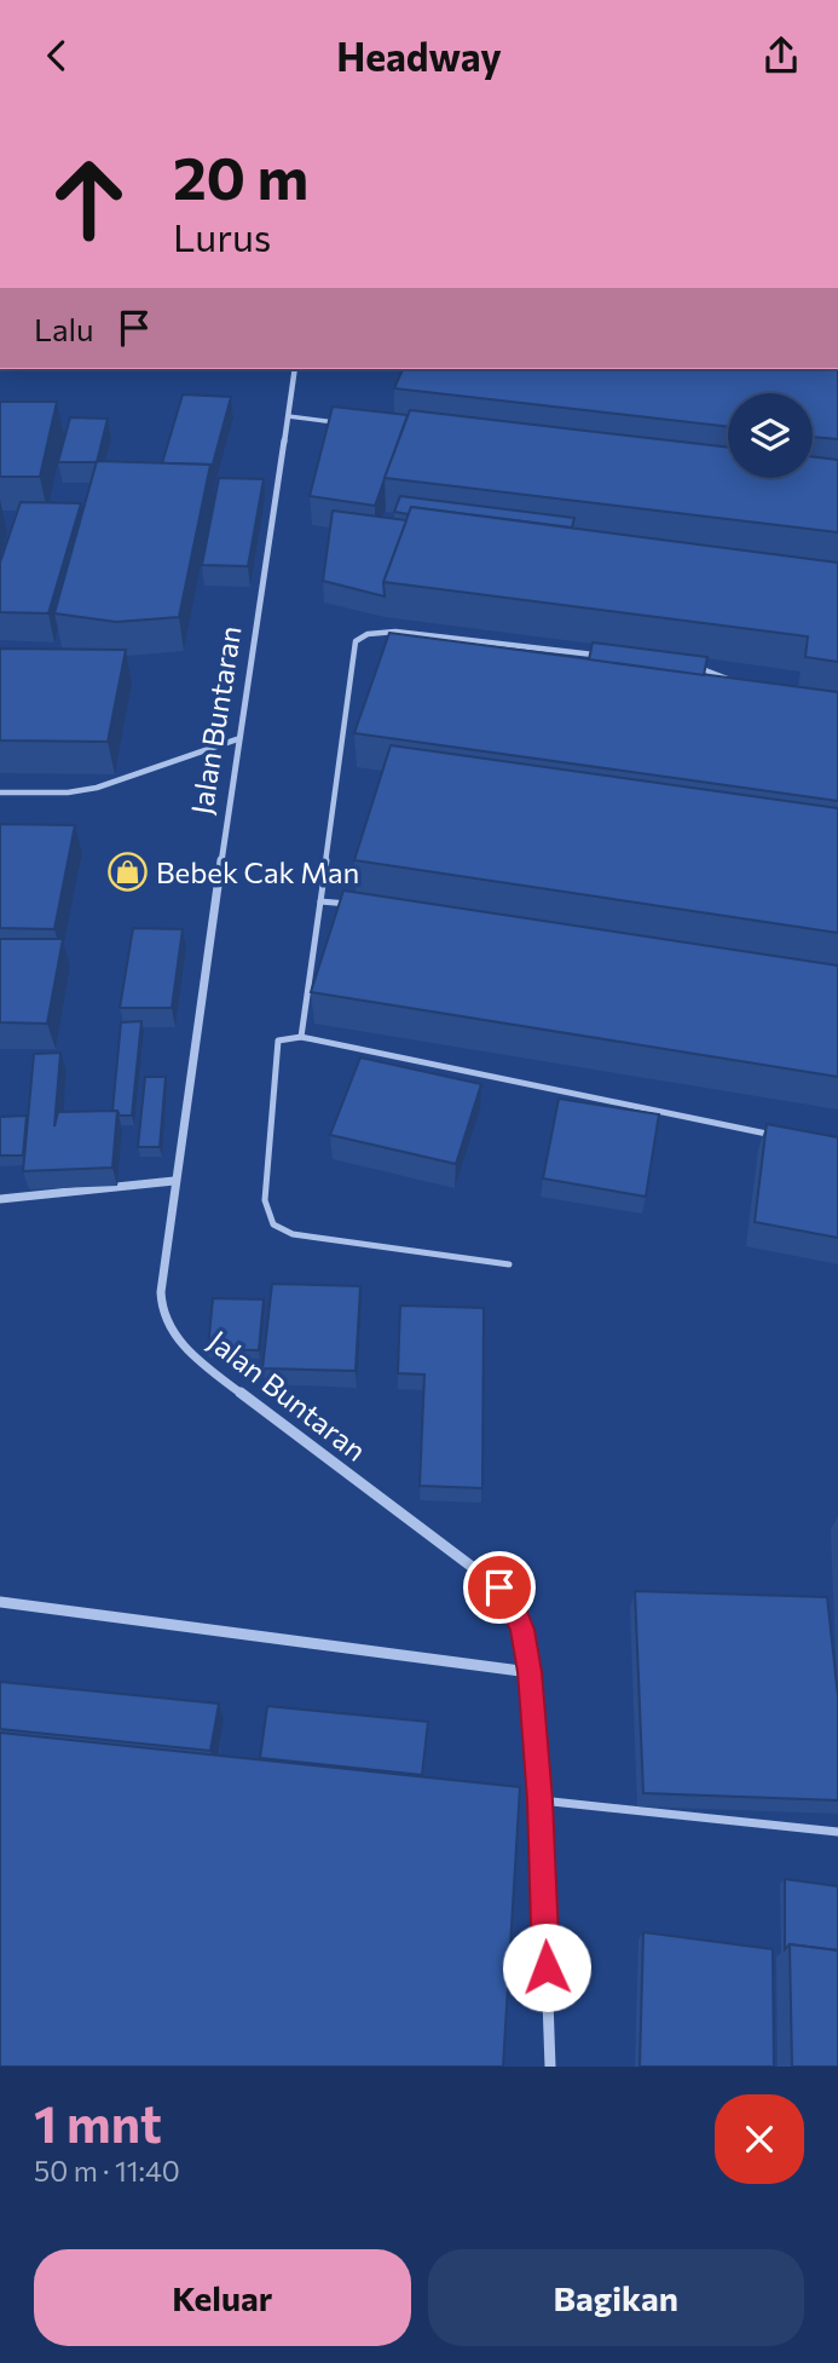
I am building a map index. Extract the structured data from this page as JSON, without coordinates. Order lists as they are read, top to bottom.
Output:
{
  "streets": {
    "street": ["Jalan Buntaran"]
  },
  "places": {
    "shop": ["Bebek Cak Man"]
  },
  "page": {
    "header": "Headway",
    "turn": ["20 m", "Lurus"],
    "then": "Lalu",
    "heading": ["1 mnt", "50 m · 11:40"],
    "buttons": ["Keluar", "Bagikan"]
  }
}
